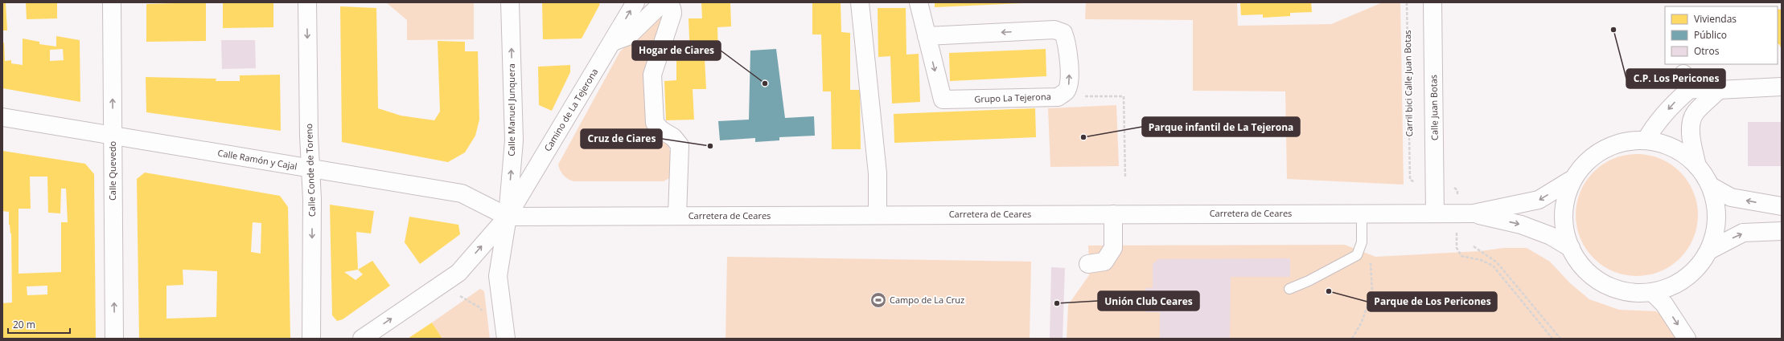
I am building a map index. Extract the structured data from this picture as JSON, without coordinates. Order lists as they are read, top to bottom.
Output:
{
  "streets": {
    "street": [
      "Grupo La Tejerona",
      "Calle Juan Botas",
      "Calle Manuel Junquera",
      "Camino de La Tejerona",
      "Calle Ramón y Cajal",
      "Calle Conde de Toreno",
      "Calle Quevedo",
      "Carretera de Ceares"
    ],
    "path": ["Carril bici Calle Juan Botas"]
  },
  "crossings": [
    ["Carril bici Calle Juan Botas", "Calle Juan Botas"],
    ["Calle Juan Botas", "Carretera de Ceares"],
    ["Calle Manuel Junquera", "Camino de La Tejerona"],
    ["Calle Manuel Junquera", "Calle Ramón y Cajal"],
    ["Calle Manuel Junquera", "Carretera de Ceares"],
    ["Camino de La Tejerona", "Calle Ramón y Cajal"],
    ["Camino de La Tejerona", "Carretera de Ceares"],
    ["Calle Ramón y Cajal", "Calle Conde de Toreno"],
    ["Calle Ramón y Cajal", "Calle Quevedo"],
    ["Calle Ramón y Cajal", "Carretera de Ceares"]
  ],
  "one_way": ["Calle Manuel Junquera", "Calle Conde de Toreno", "Calle Quevedo"],
  "places": {
    "other": [
      "C.P. Los Pericones",
      "Hogar de Ciares",
      "Parque infantil de La Tejerona",
      "Cruz de Ciares",
      "Parque de Los Pericones",
      "Unión Club Ceares"
    ],
    "sports": ["Campo de La Cruz"]
  },
  "legend": ["Viviendas", "Público", "Otros"],
  "scale_bar": "20 m"
}
